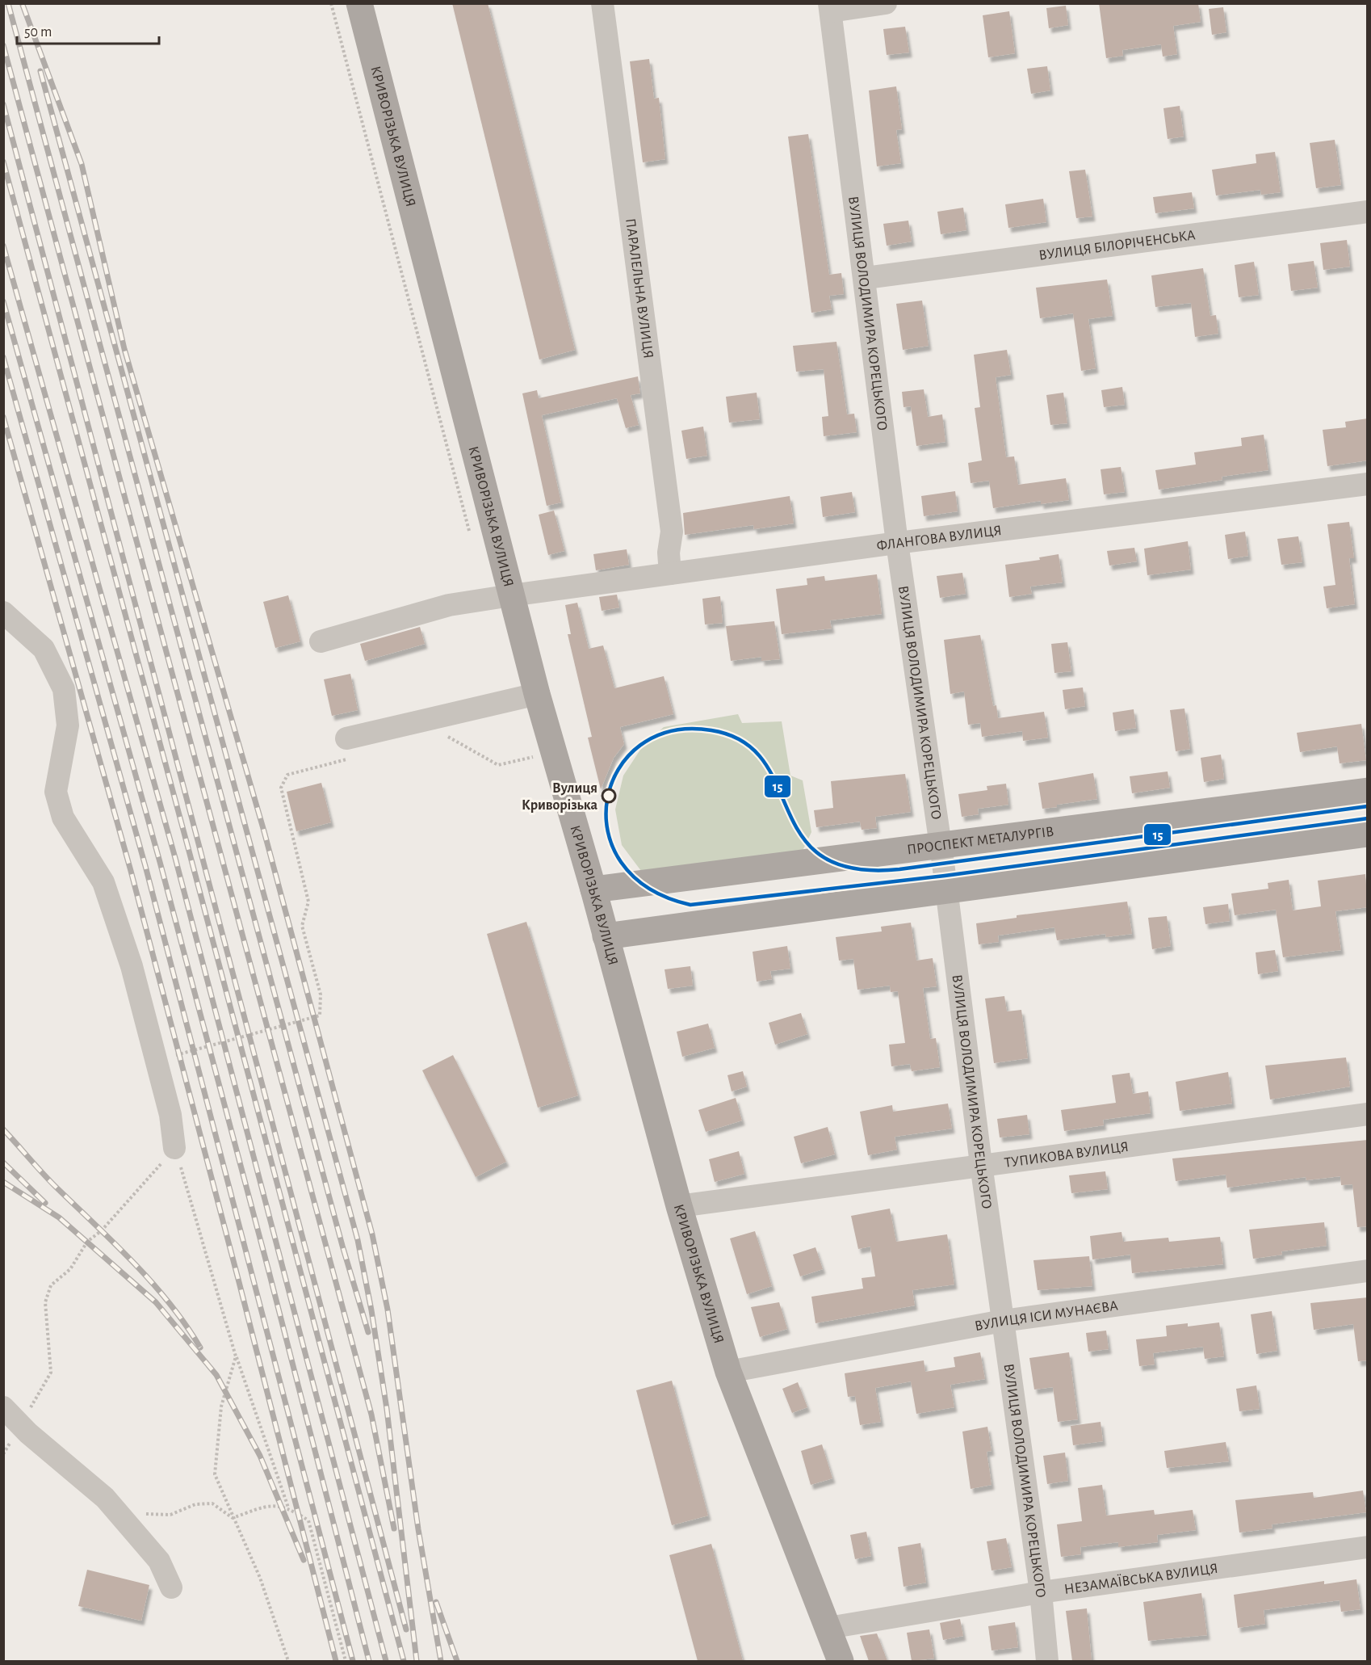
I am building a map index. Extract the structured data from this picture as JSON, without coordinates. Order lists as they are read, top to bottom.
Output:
{
  "streets": {
    "main road": ["КРИВОРІЗЬКА ВУЛИЦЯ", "ПРОСПЕКТ МЕТАЛУРГІВ"],
    "street": [
      "ВУЛИЦЯ БІЛОРІЧЕНСЬКА",
      "ПАРАЛЕЛЬНА ВУЛИЦЯ",
      "ВУЛИЦЯ ВОЛОДИМИРА КОРЕЦЬКОГО",
      "ФЛАНГОВА ВУЛИЦЯ",
      "ТУПИКОВА ВУЛИЦЯ",
      "ВУЛИЦЯ ІСИ МУНАЄВА",
      "НЕЗАМАЇВСЬКА ВУЛИЦЯ"
    ]
  },
  "crossings": [
    ["КРИВОРІЗЬКА ВУЛИЦЯ", "ФЛАНГОВА ВУЛИЦЯ"],
    ["КРИВОРІЗЬКА ВУЛИЦЯ", "ПРОСПЕКТ МЕТАЛУРГІВ"],
    ["КРИВОРІЗЬКА ВУЛИЦЯ", "ТУПИКОВА ВУЛИЦЯ"],
    ["КРИВОРІЗЬКА ВУЛИЦЯ", "ВУЛИЦЯ ІСИ МУНАЄВА"],
    ["КРИВОРІЗЬКА ВУЛИЦЯ", "НЕЗАМАЇВСЬКА ВУЛИЦЯ"],
    ["ВУЛИЦЯ БІЛОРІЧЕНСЬКА", "ВУЛИЦЯ ВОЛОДИМИРА КОРЕЦЬКОГО"],
    ["ПАРАЛЕЛЬНА ВУЛИЦЯ", "ФЛАНГОВА ВУЛИЦЯ"],
    ["ВУЛИЦЯ ВОЛОДИМИРА КОРЕЦЬКОГО", "ФЛАНГОВА ВУЛИЦЯ"],
    ["ВУЛИЦЯ ВОЛОДИМИРА КОРЕЦЬКОГО", "ПРОСПЕКТ МЕТАЛУРГІВ"],
    ["ВУЛИЦЯ ВОЛОДИМИРА КОРЕЦЬКОГО", "ТУПИКОВА ВУЛИЦЯ"],
    ["ВУЛИЦЯ ВОЛОДИМИРА КОРЕЦЬКОГО", "ВУЛИЦЯ ІСИ МУНАЄВА"],
    ["ВУЛИЦЯ ВОЛОДИМИРА КОРЕЦЬКОГО", "НЕЗАМАЇВСЬКА ВУЛИЦЯ"]
  ],
  "places": ["Вулиця Криворізька"],
  "lines": ["transit line 15"],
  "scale_bar": "50 m"
}
